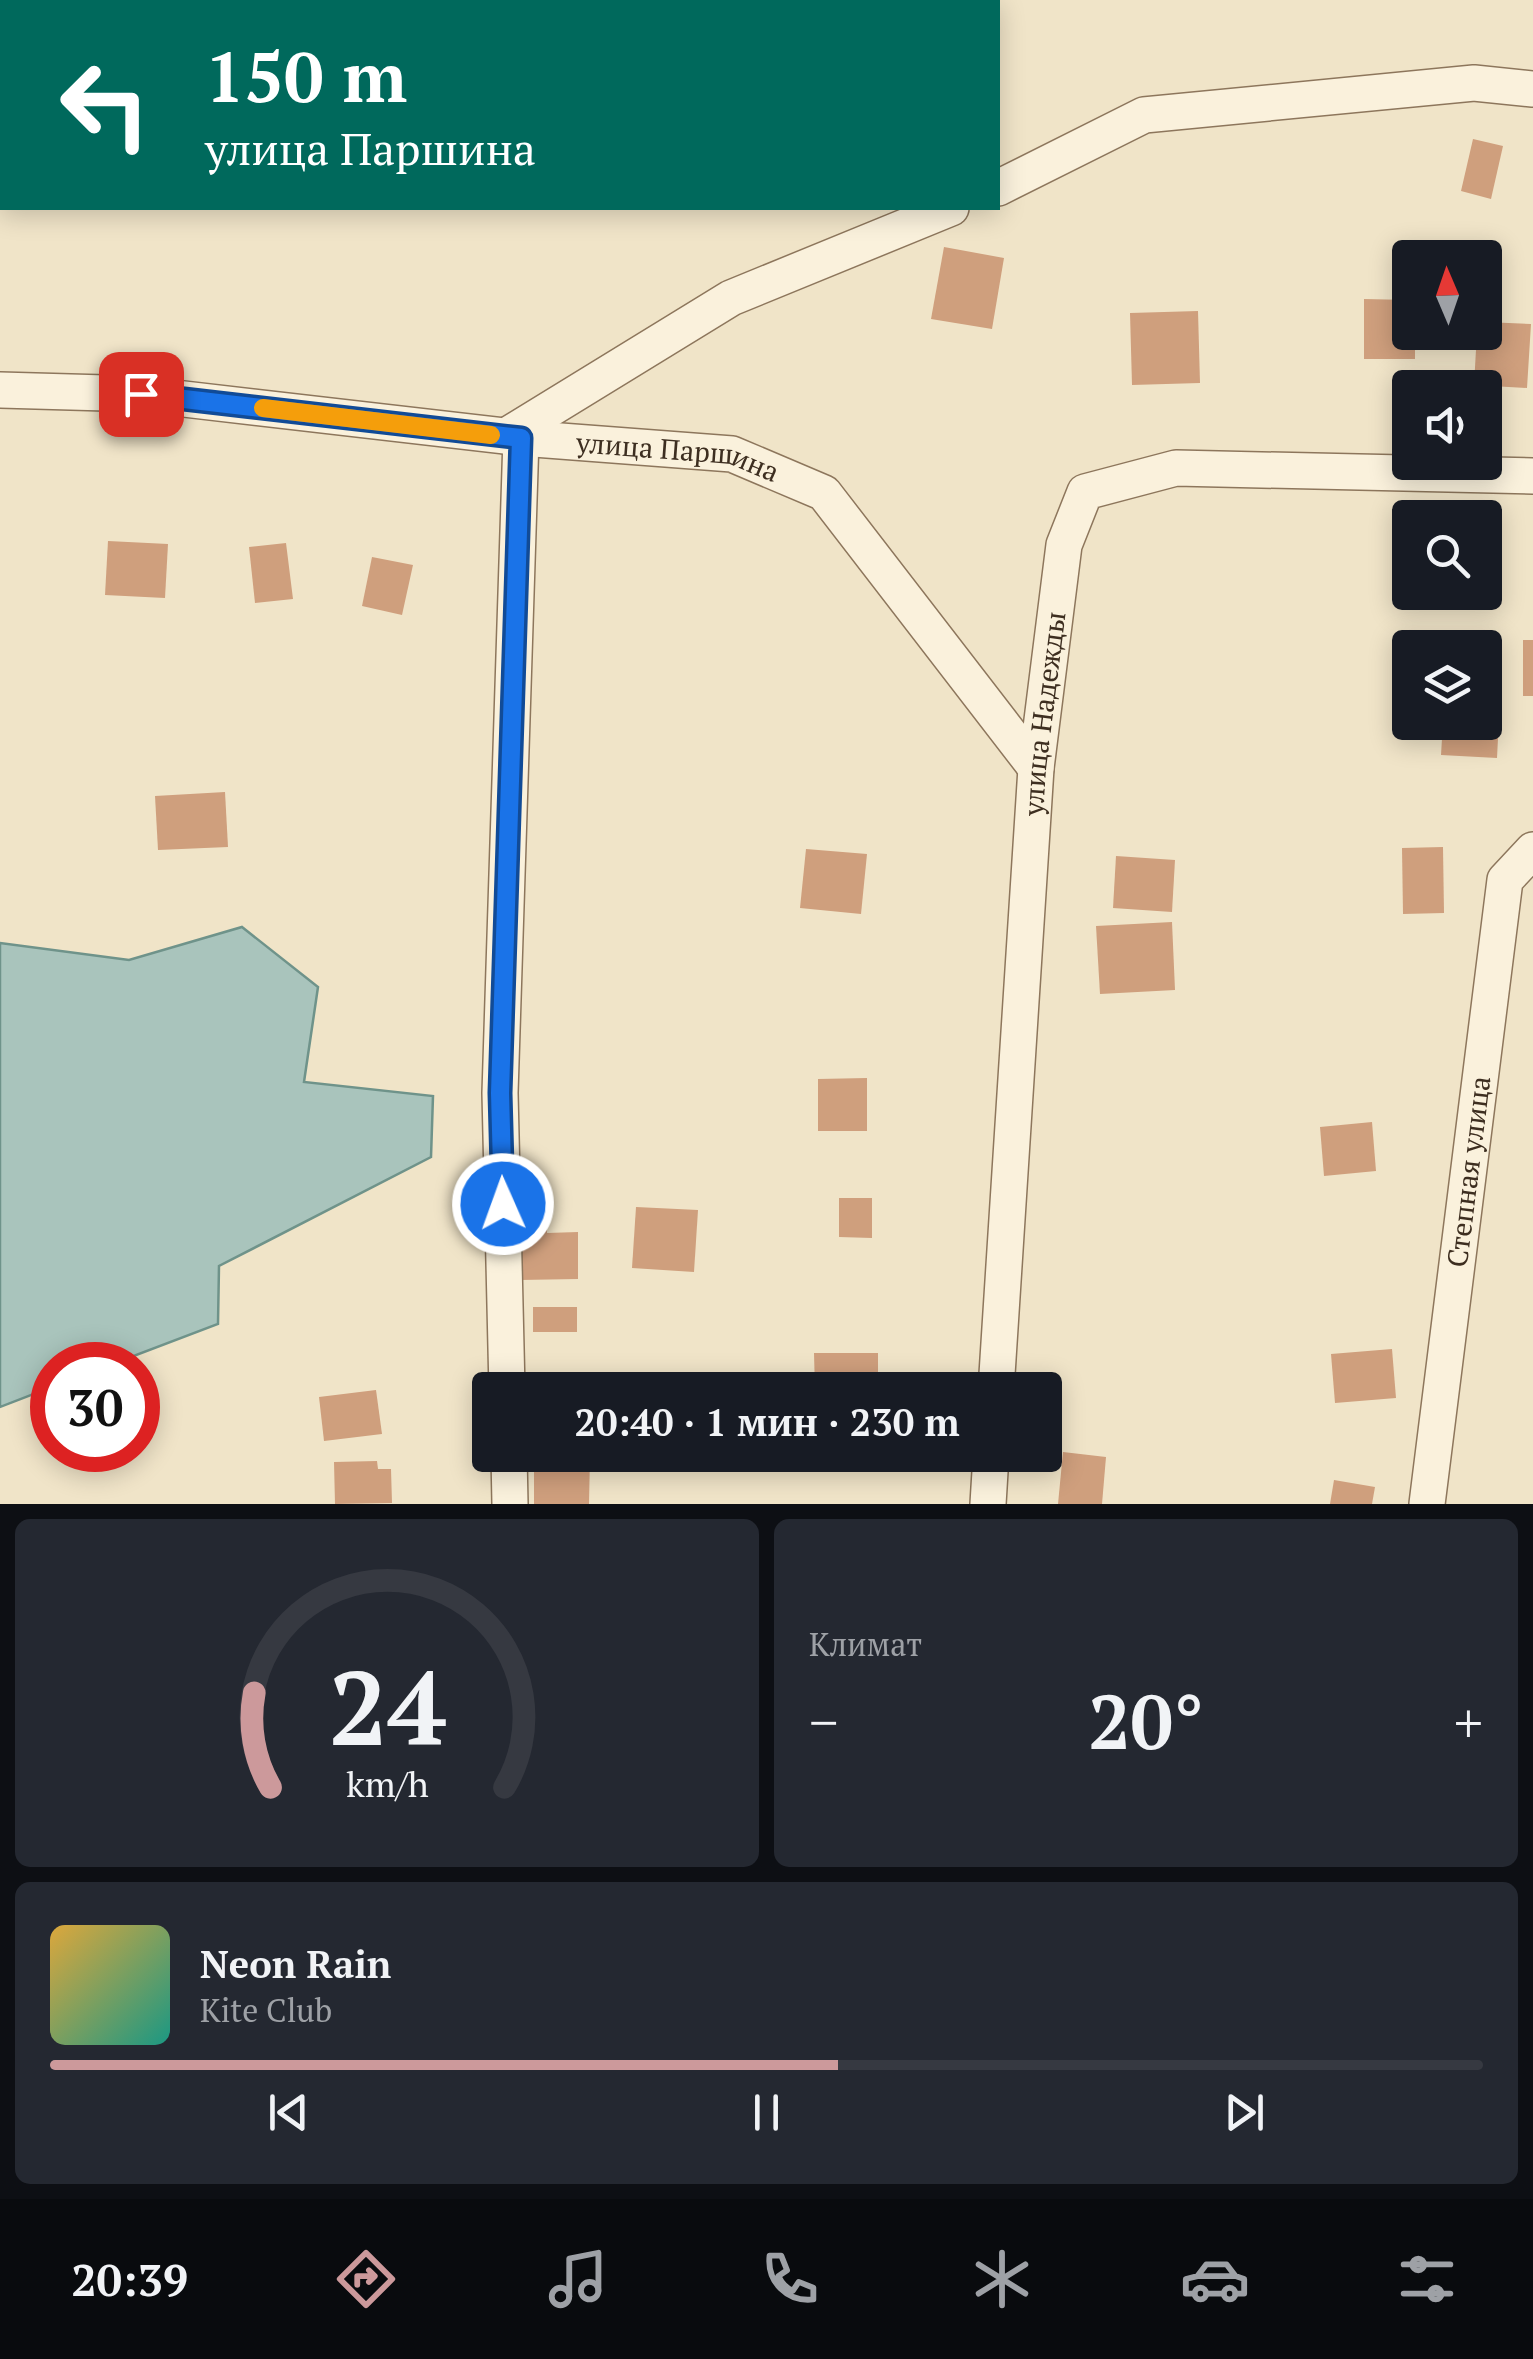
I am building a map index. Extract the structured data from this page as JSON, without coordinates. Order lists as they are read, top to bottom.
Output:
{
  "streets": {
    "street": ["улица Паршина", "улица Надежды", "Степная улица"]
  },
  "crossings": [
    ["улица Паршина", "улица Надежды"]
  ],
  "north": "top",
  "page": {
    "turn": ["150 m", "улица Паршина"],
    "limit": "30",
    "trip": "20:40 · 1 мин · 230 m",
    "tile": "Климат",
    "heat": ["−", "20°", "+"],
    "song": ["Neon Rain", "Kite Club"],
    "tabs": "20:39",
    "gauge": ["24", "km/h"]
  }
}
